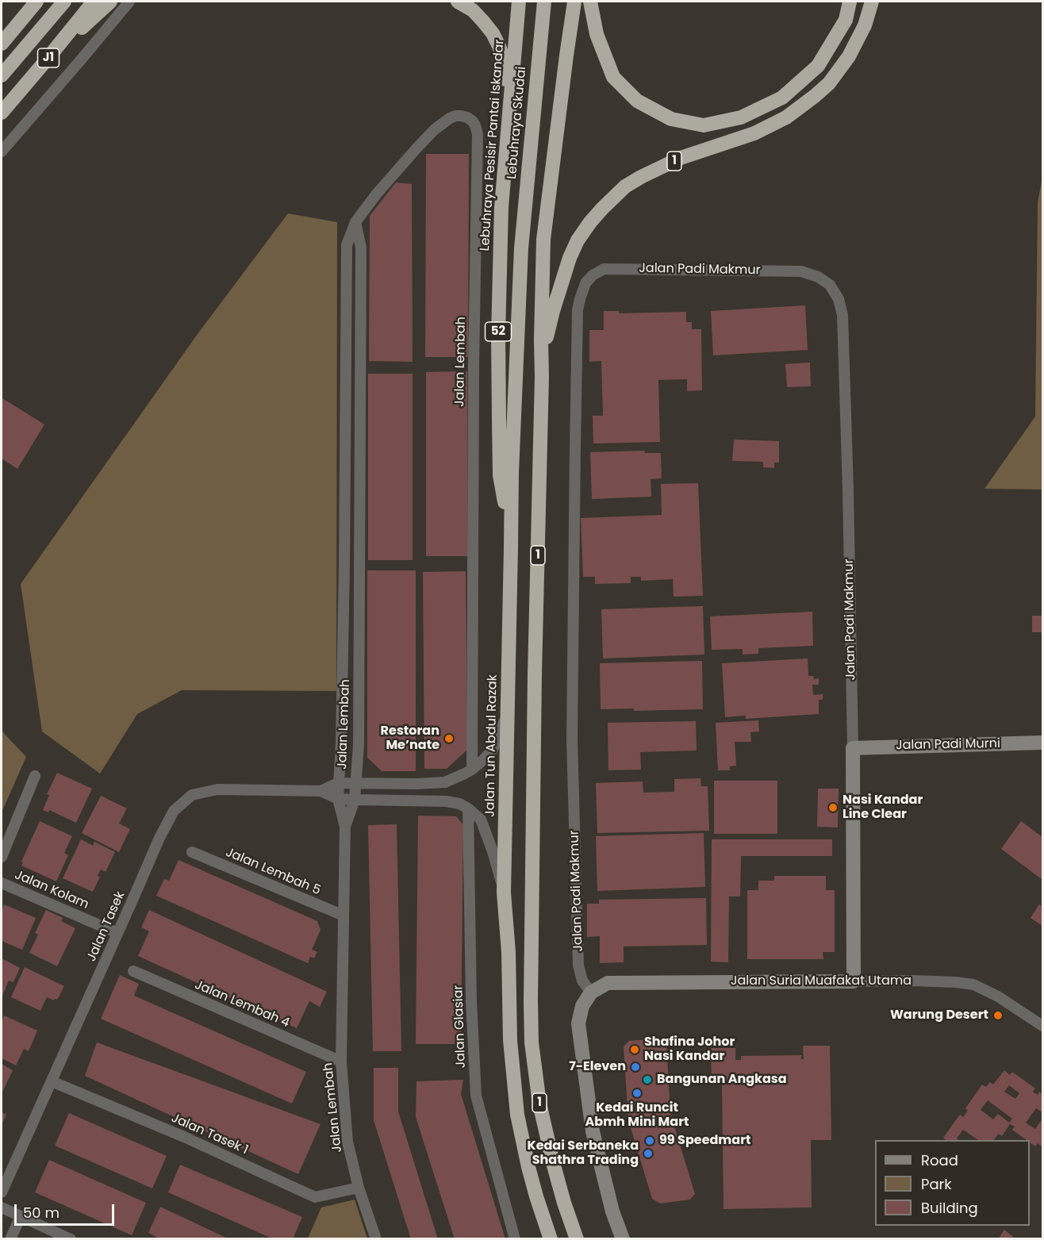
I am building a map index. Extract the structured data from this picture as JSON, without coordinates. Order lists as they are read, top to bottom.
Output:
{
  "streets": {
    "highway": [
      "J1",
      "Lebuhraya Skudai",
      "Lebuhraya Pesisir Pantai Iskandar",
      "1",
      "52",
      "Jalan Tun Abdul Razak"
    ],
    "street": [
      "Jalan Padi Makmur",
      "Jalan Lembah",
      "Jalan Padi Murni",
      "Jalan Lembah 5",
      "Jalan Kolam",
      "Jalan Tasek",
      "Jalan Suria Muafakat Utama",
      "Jalan Lembah 4",
      "Jalan Glasiar",
      "Jalan Tasek 1"
    ]
  },
  "crossings": [
    ["Lebuhraya Skudai", "Jalan Tun Abdul Razak"],
    ["Lebuhraya Pesisir Pantai Iskandar", "Jalan Tun Abdul Razak"],
    ["Jalan Padi Makmur", "Jalan Padi Murni"],
    ["Jalan Padi Makmur", "Jalan Suria Muafakat Utama"],
    ["Jalan Lembah", "Jalan Lembah 5"],
    ["Jalan Lembah", "Jalan Tasek"],
    ["Jalan Lembah", "Jalan Lembah 4"],
    ["Jalan Lembah", "Jalan Tasek 1"],
    ["Jalan Tun Abdul Razak", "Jalan Tasek"],
    ["Jalan Kolam", "Jalan Tasek"],
    ["Jalan Tasek", "Jalan Glasiar"],
    ["Jalan Tasek", "Jalan Tasek 1"]
  ],
  "places": [
    "Restoran Me’nate",
    "Nasi Kandar Line Clear",
    "Warung Desert",
    "Shafina Johor Nasi Kandar",
    "7-Eleven",
    "Bangunan Angkasa",
    "Kedai Runcit Abmh Mini Mart",
    "99 Speedmart",
    "Kedai Serbaneka Shathra Trading"
  ],
  "legend": ["Road", "Park", "Building"],
  "scale_bar": "50 m"
}
